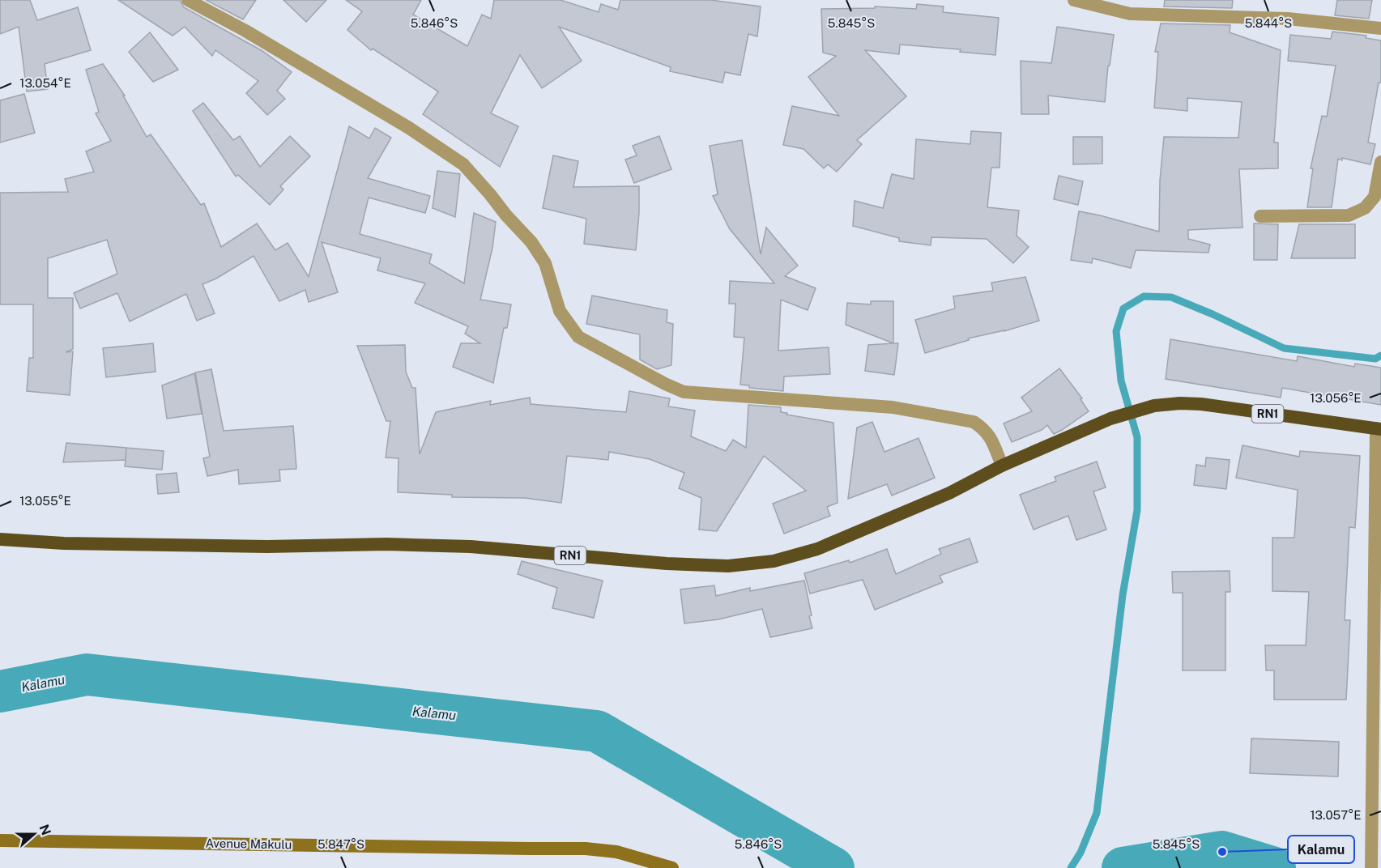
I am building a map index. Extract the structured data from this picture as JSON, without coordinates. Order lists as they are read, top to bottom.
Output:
{
  "streets": {
    "highway": ["RN1"],
    "main road": ["Avenue Makulu"]
  },
  "water": ["Kalamu"],
  "places": ["Kalamu"],
  "north": "right",
  "coordinates": [
    "5.846°S",
    "5.845°S",
    "5.844°S",
    "13.054°E",
    "13.056°E",
    "13.055°E",
    "13.057°E",
    "5.847°S"
  ]
}
